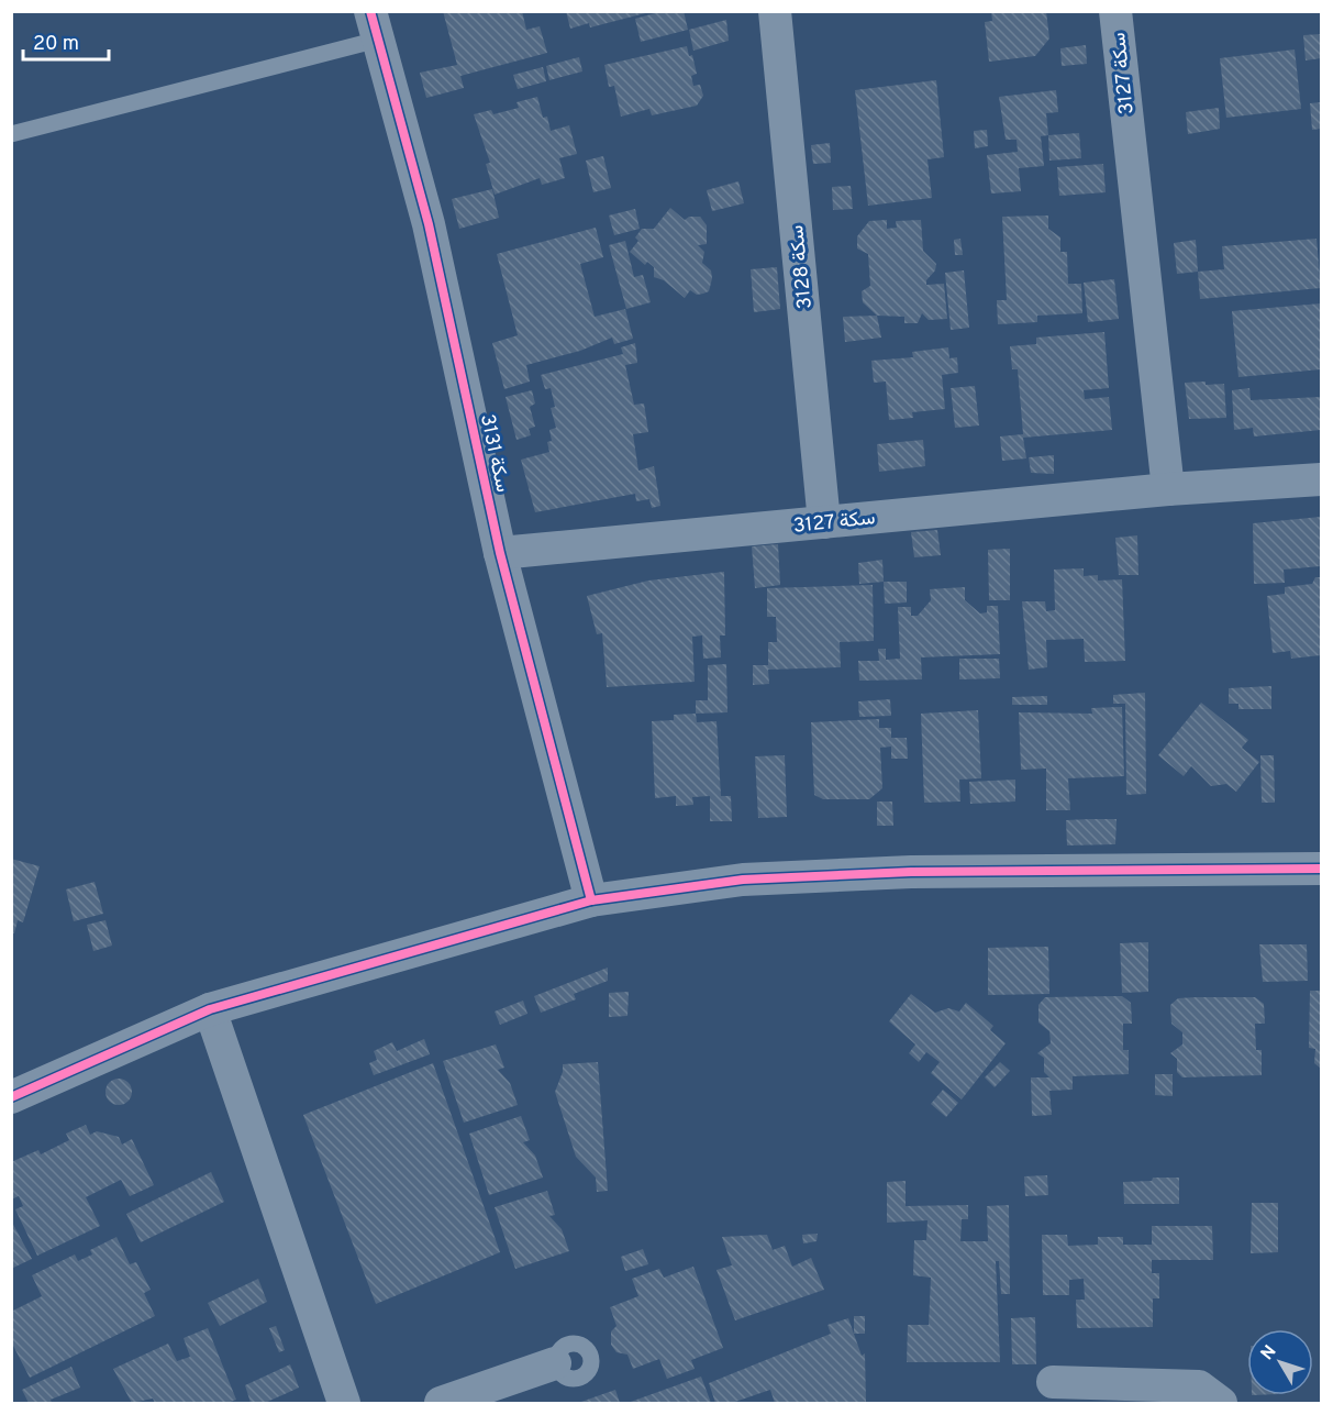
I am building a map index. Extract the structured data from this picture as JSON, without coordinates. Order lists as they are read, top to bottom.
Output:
{
  "streets": {
    "street": ["سكة 3127", "سكة 3128", "سكة 3131"]
  },
  "crossings": [
    ["سكة 3127", "سكة 3128"],
    ["سكة 3127", "سكة 3131"]
  ],
  "scale_bar": "20 m",
  "north": "top left"
}
